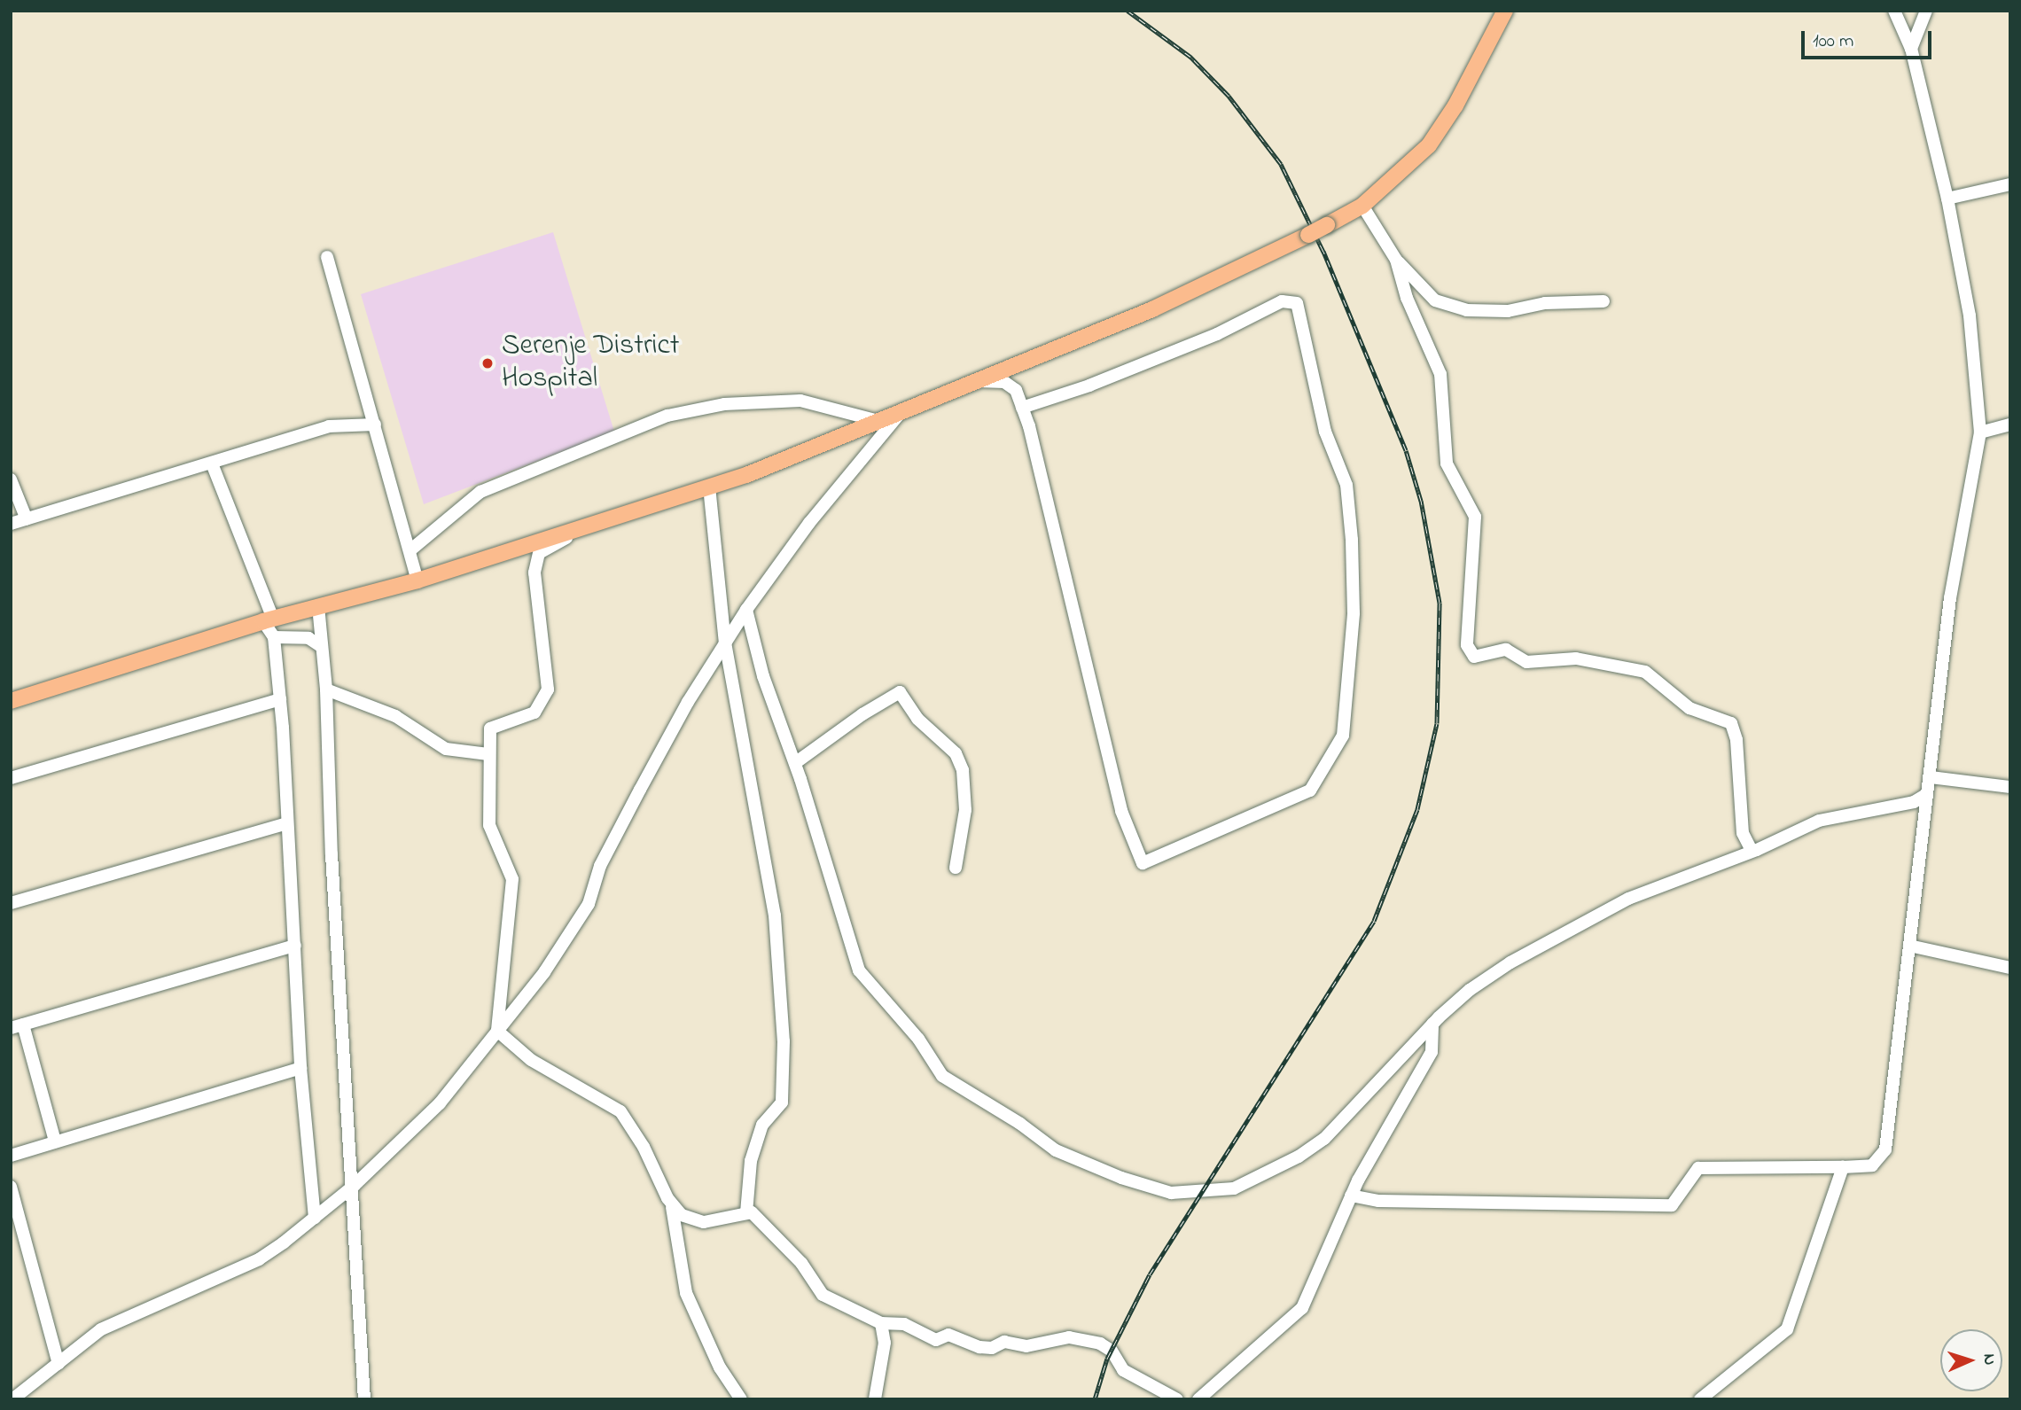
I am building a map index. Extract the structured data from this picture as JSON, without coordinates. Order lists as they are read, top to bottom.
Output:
{
  "places": ["Serenje District Hospital"],
  "scale_bar": "100 m",
  "north": "right"
}
